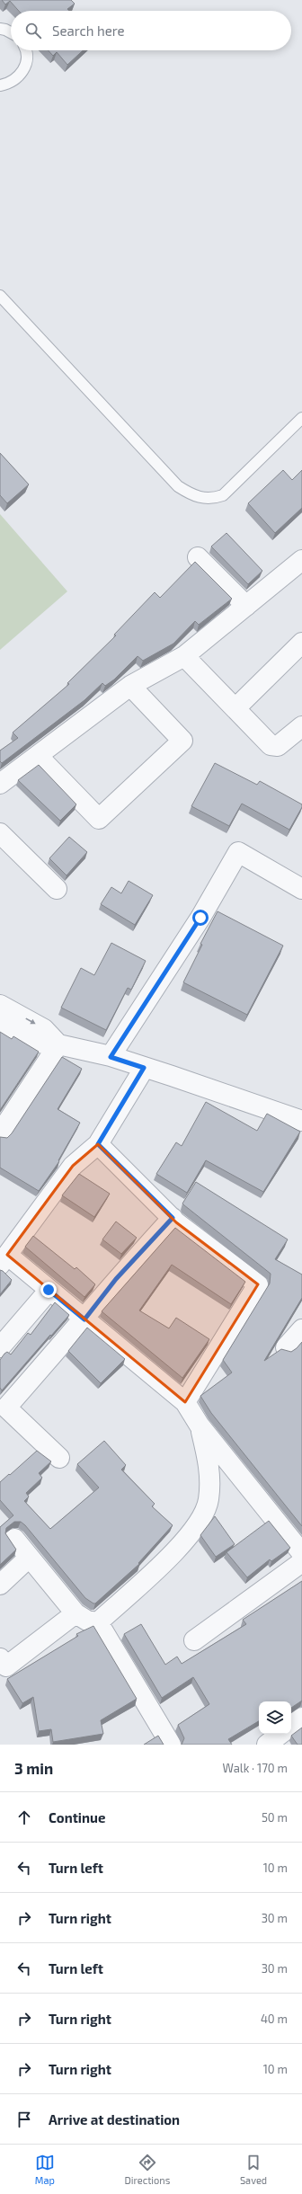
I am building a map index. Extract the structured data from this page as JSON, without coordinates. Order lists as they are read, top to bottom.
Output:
{
  "page": {
    "search": "Search here",
    "heading": ["3 min", "Walk · 170 m"],
    "list": [
      ["Continue", "50 m"],
      ["Turn left", "10 m"],
      ["Turn right", "30 m"],
      ["Turn left", "30 m"],
      ["Turn right", "40 m"],
      ["Turn right", "10 m"],
      "Arrive at destination"
    ],
    "nav": ["Map", "Directions", "Saved"]
  }
}
